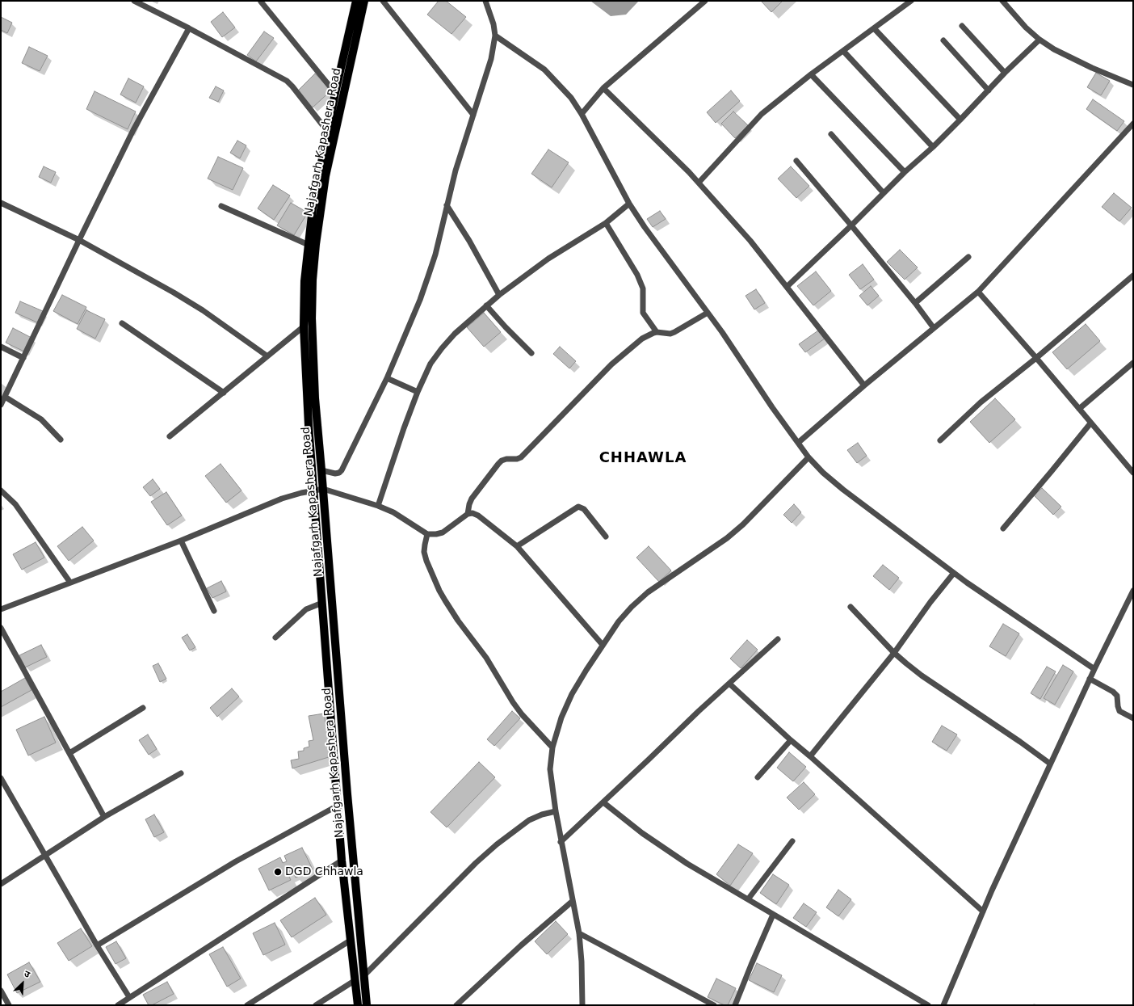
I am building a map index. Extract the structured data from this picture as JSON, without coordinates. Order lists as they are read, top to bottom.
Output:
{
  "streets": {
    "main road": ["Najafgarh Kapashera Road"]
  },
  "districts": ["CHHAWLA"],
  "places": ["DGD Chhawla"],
  "north": "top right"
}
